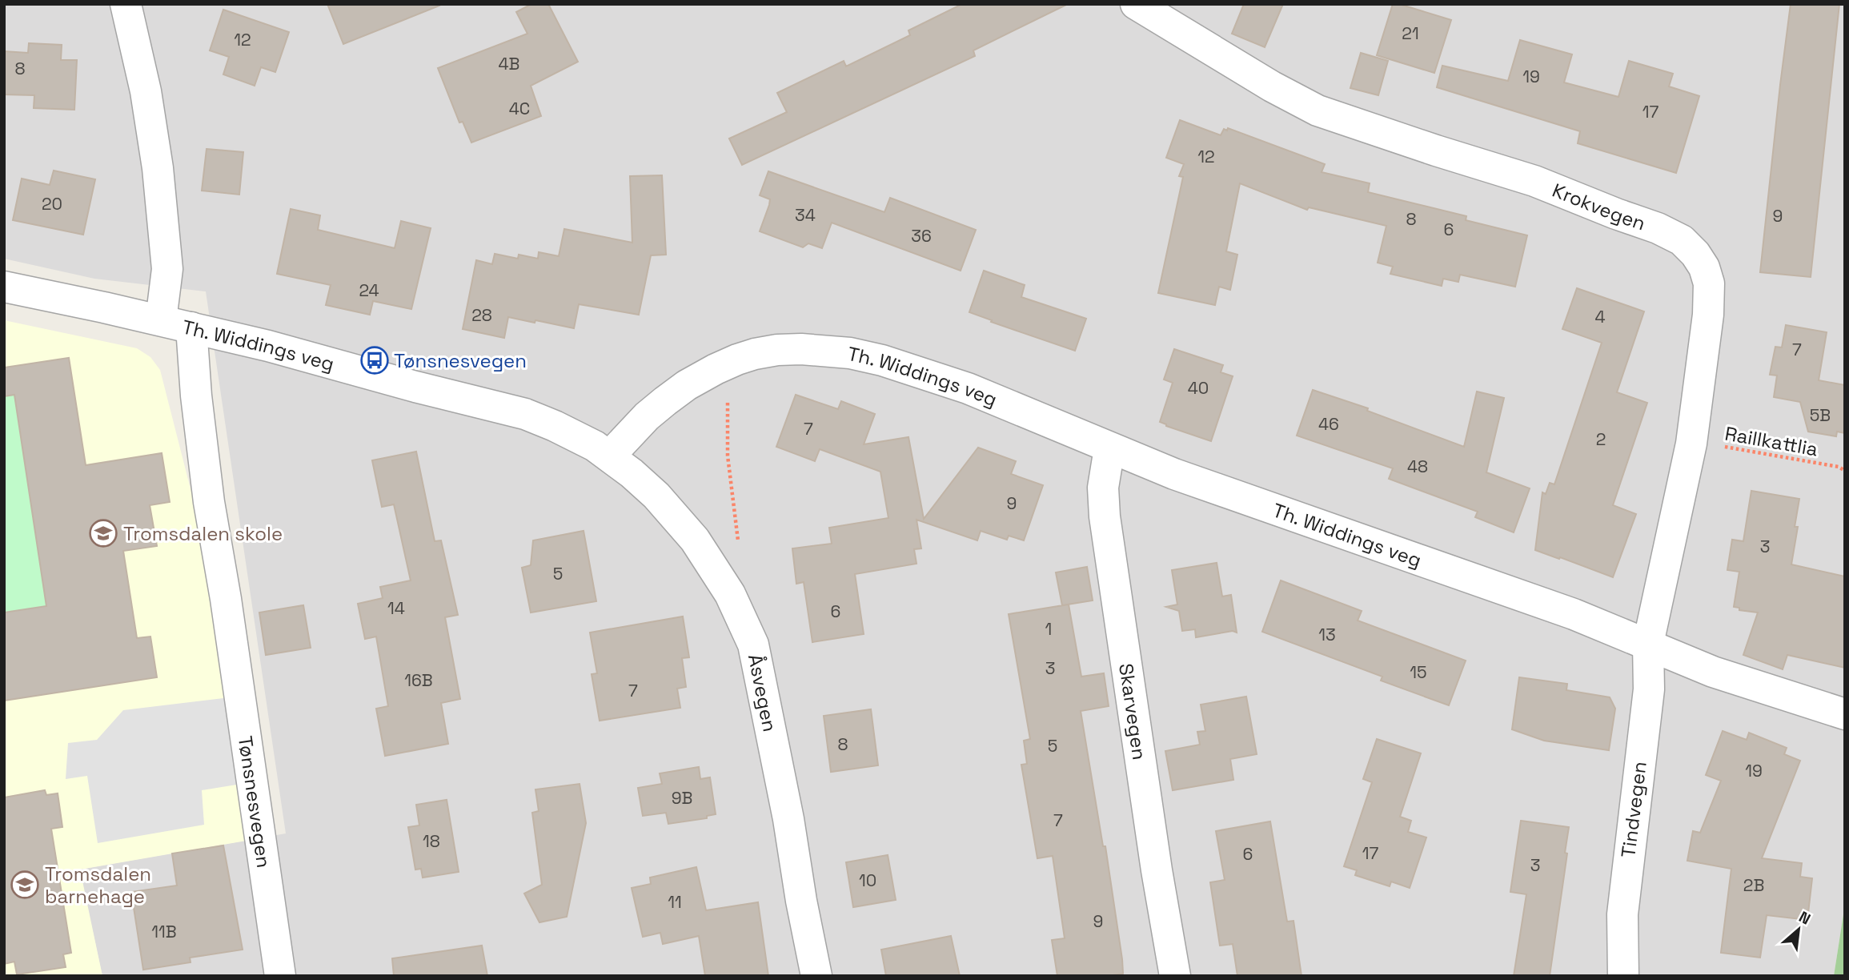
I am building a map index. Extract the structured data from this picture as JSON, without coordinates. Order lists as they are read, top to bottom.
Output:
{
  "streets": {
    "street": [
      "Krokvegen",
      "Th. Widdings veg",
      "Åsvegen",
      "Skarvegen",
      "Tønsnesvegen",
      "Tindvegen"
    ],
    "path": ["Raillkattlia"]
  },
  "crossings": [
    ["Krokvegen", "Th. Widdings veg"],
    ["Krokvegen", "Raillkattlia"],
    ["Krokvegen", "Tindvegen"],
    ["Th. Widdings veg", "Åsvegen"],
    ["Th. Widdings veg", "Skarvegen"],
    ["Th. Widdings veg", "Tønsnesvegen"],
    ["Th. Widdings veg", "Tindvegen"]
  ],
  "places": {
    "bus stop": ["Tønsnesvegen"],
    "school or university": ["Tromsdalen skole", "Tromsdalen barnehage"]
  },
  "house_numbers": [
    "21",
    "12",
    "4B",
    "8",
    "19",
    "4C",
    "17",
    "12",
    "20",
    "34",
    "9",
    "8",
    "6",
    "36",
    "24",
    "28",
    "4",
    "7",
    "40",
    "5B",
    "46",
    "7",
    "2",
    "48",
    "9",
    "3",
    "5",
    "14",
    "6",
    "1",
    "13",
    "3",
    "15",
    "16B",
    "7",
    "8",
    "5",
    "19",
    "9B",
    "7",
    "18",
    "17",
    "6",
    "3",
    "10",
    "2B",
    "11",
    "9",
    "11B"
  ],
  "north": "top right"
}
